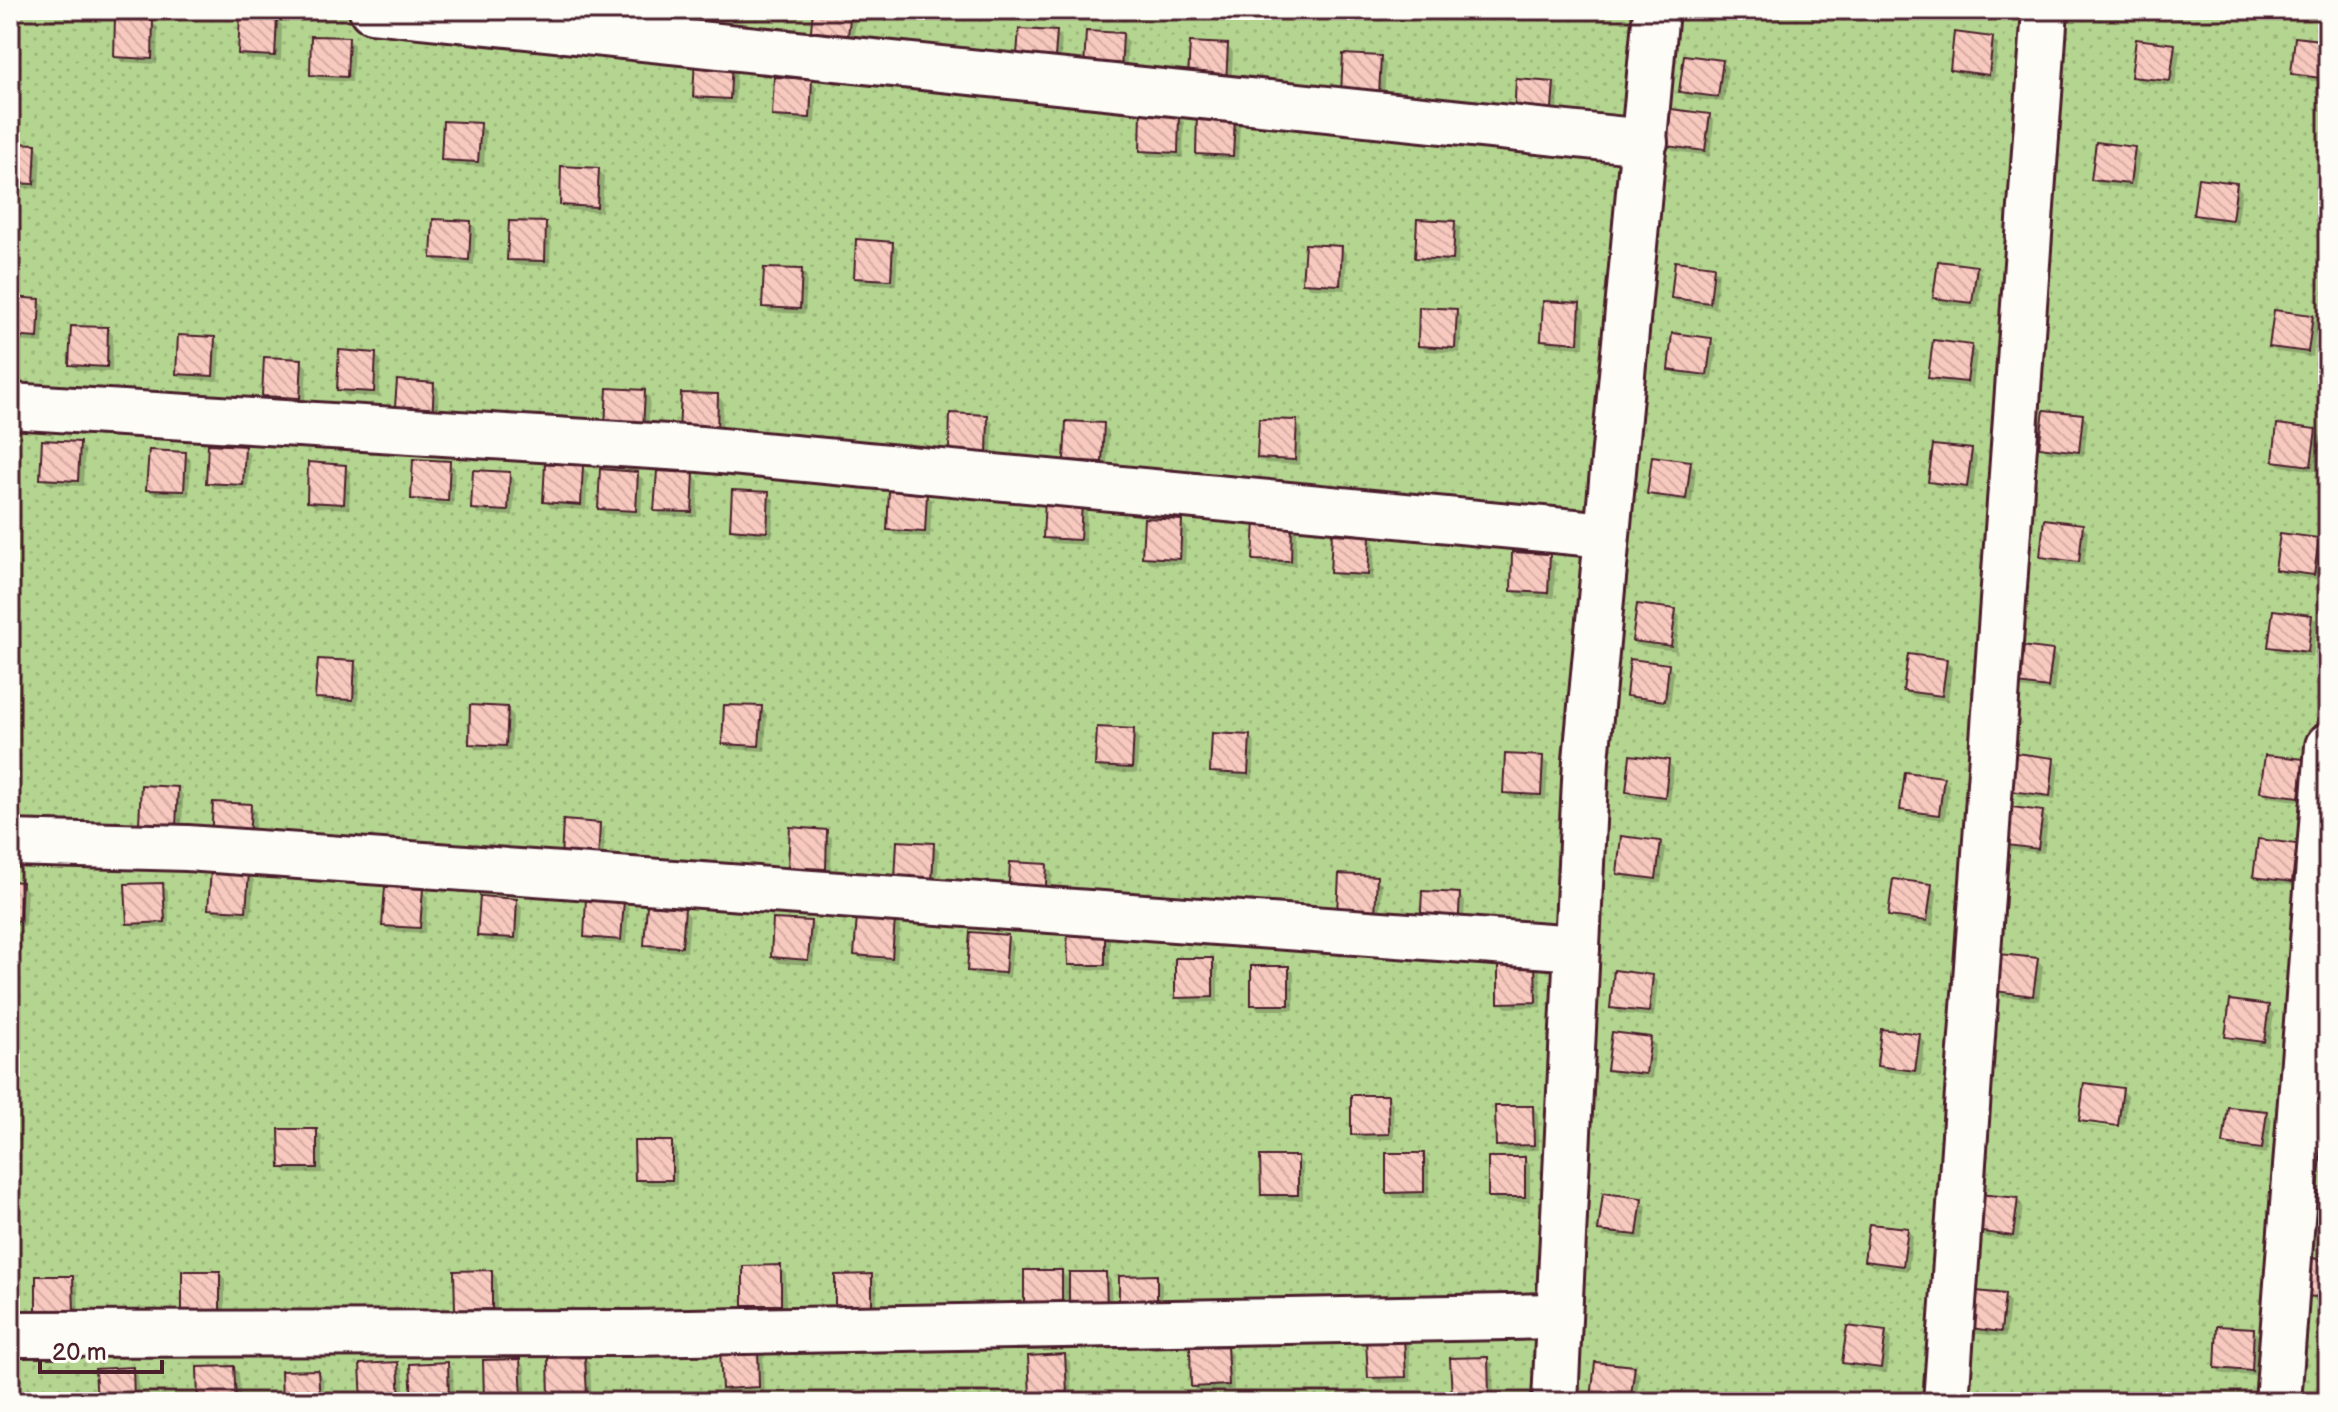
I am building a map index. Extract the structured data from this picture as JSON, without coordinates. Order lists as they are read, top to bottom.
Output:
{
  "scale_bar": "20 m"
}
